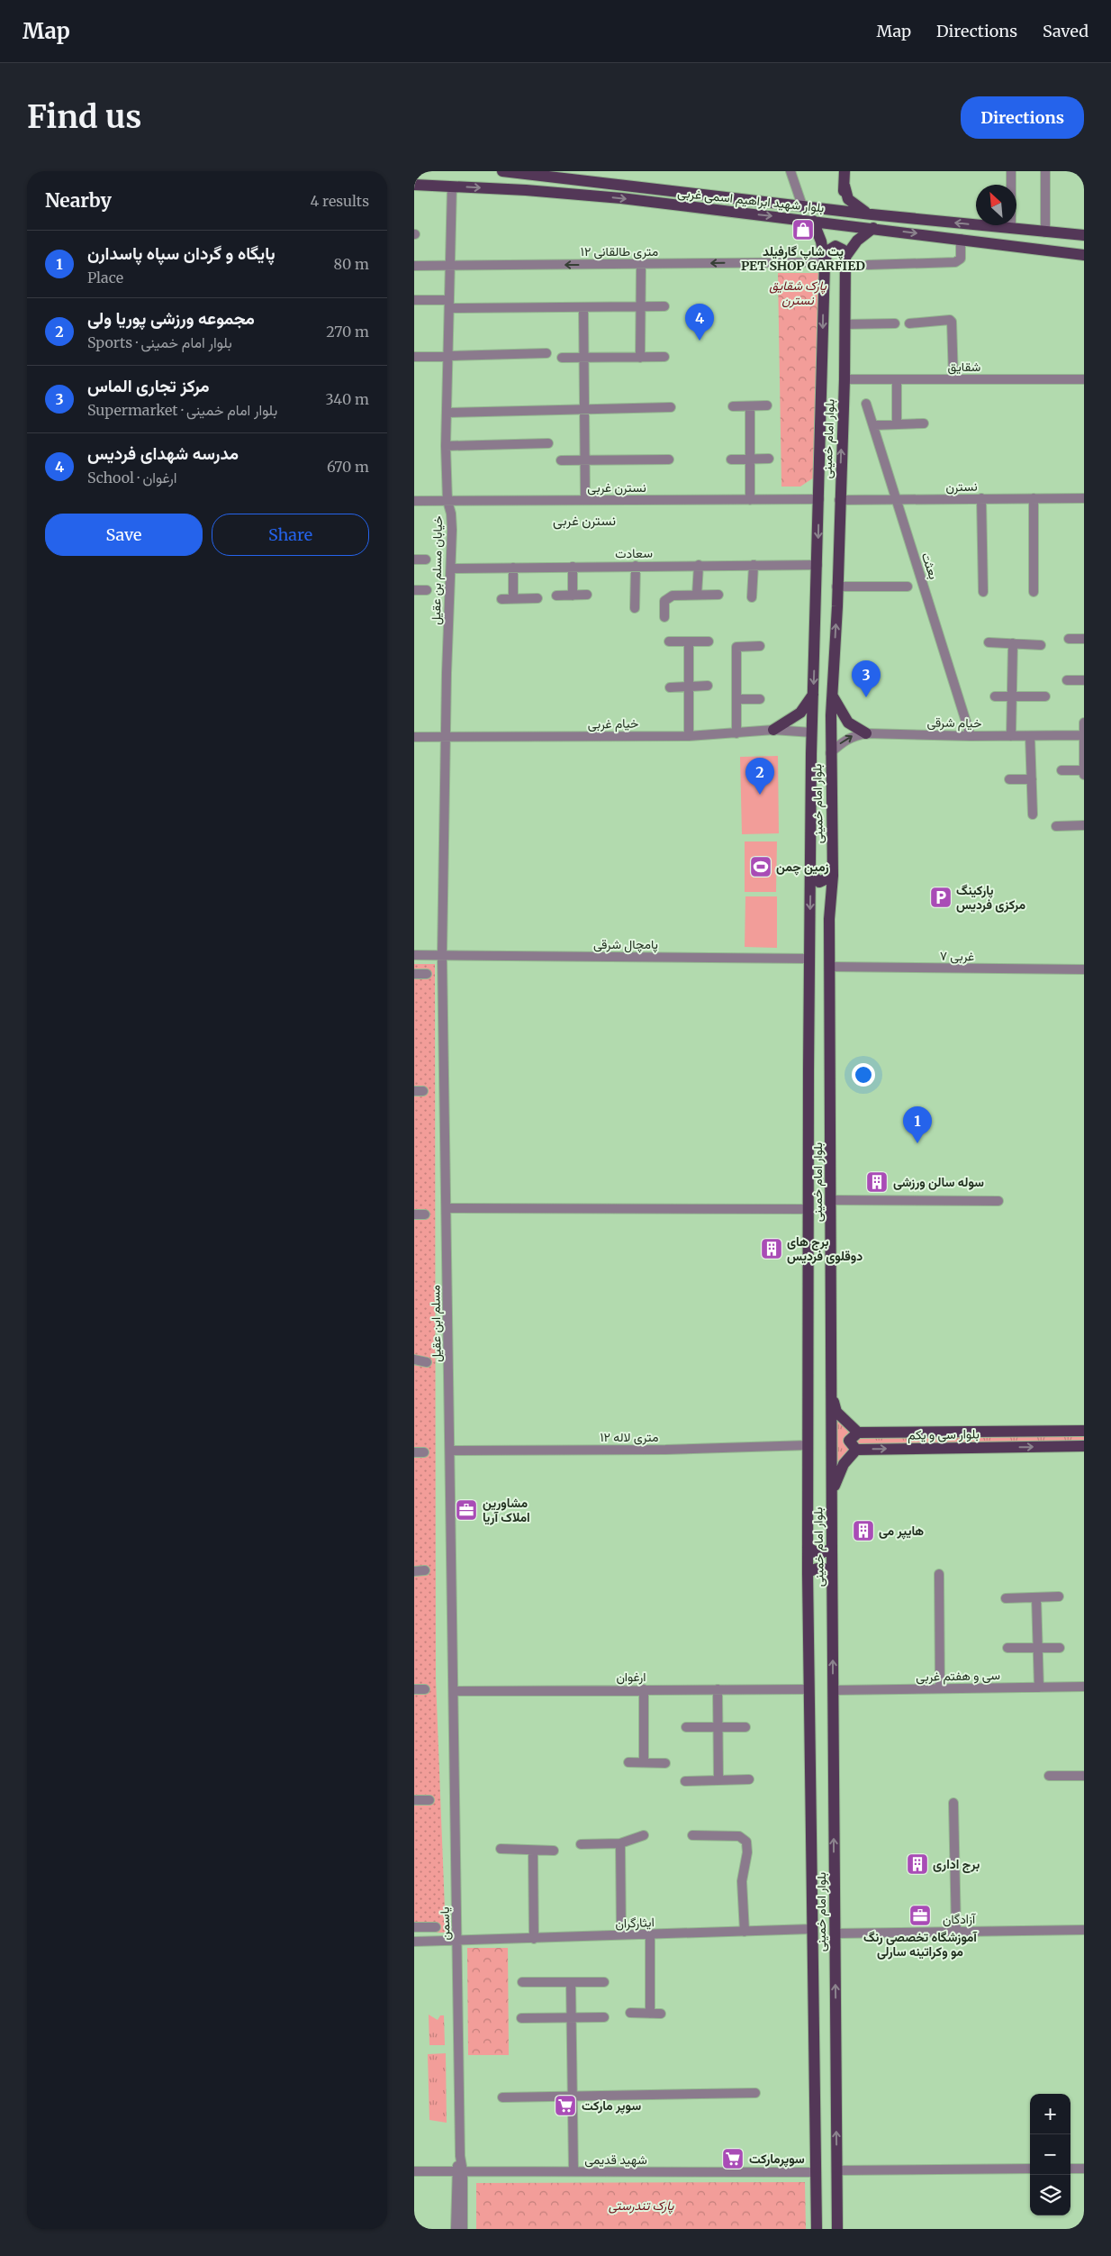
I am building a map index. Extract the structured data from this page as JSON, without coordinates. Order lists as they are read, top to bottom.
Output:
{
  "streets": {
    "main road": ["بلوار شهید ابراهیم اسمی غربی", "بلوار امام خمینی", "بلوار سی و یکم"],
    "street": [
      "۱۲ متری طالقانی",
      "شقایق",
      "نسترن",
      "نسترن غربی",
      "سعادت",
      "بعثت",
      "خیابان مسلم بن عقیل",
      "خیام شرقی",
      "خیام غربی",
      "پامچال شرقی",
      "۷ غربی",
      "مسلم ابن عقیل",
      "۱۲ متری لاله",
      "سی و هفتم غربی",
      "ارغوان",
      "آزادگان",
      "ایثارگران",
      "یاسمن",
      "شهید قدیمی"
    ]
  },
  "crossings": [
    ["بلوار شهید ابراهیم اسمی غربی", "بلوار امام خمینی"],
    ["بلوار شهید ابراهیم اسمی غربی", "خیابان مسلم بن عقیل"],
    ["۱۲ متری طالقانی", "بلوار امام خمینی"],
    ["۱۲ متری طالقانی", "خیابان مسلم بن عقیل"],
    ["شقایق", "بلوار امام خمینی"],
    ["بلوار امام خمینی", "نسترن"],
    ["بلوار امام خمینی", "نسترن غربی"],
    ["بلوار امام خمینی", "سعادت"],
    ["بلوار امام خمینی", "خیام شرقی"],
    ["بلوار امام خمینی", "خیام غربی"],
    ["بلوار امام خمینی", "پامچال شرقی"],
    ["بلوار امام خمینی", "۷ غربی"],
    ["بلوار امام خمینی", "۱۲ متری لاله"],
    ["بلوار امام خمینی", "سی و هفتم غربی"],
    ["بلوار امام خمینی", "ارغوان"],
    ["بلوار امام خمینی", "آزادگان"],
    ["بلوار امام خمینی", "ایثارگران"],
    ["بلوار امام خمینی", "شهید قدیمی"],
    ["نسترن", "بعثت"],
    ["نسترن غربی", "خیابان مسلم بن عقیل"],
    ["سعادت", "خیابان مسلم بن عقیل"],
    ["بعثت", "خیام شرقی"],
    ["خیابان مسلم بن عقیل", "خیام غربی"],
    ["خیابان مسلم بن عقیل", "پامچال شرقی"],
    ["خیابان مسلم بن عقیل", "مسلم ابن عقیل"],
    ["پامچال شرقی", "مسلم ابن عقیل"],
    ["مسلم ابن عقیل", "۱۲ متری لاله"],
    ["مسلم ابن عقیل", "ارغوان"],
    ["مسلم ابن عقیل", "یاسمن"],
    ["ارغوان", "یاسمن"],
    ["ایثارگران", "یاسمن"],
    ["یاسمن", "شهید قدیمی"]
  ],
  "districts": ["نسترن غربی"],
  "parks": ["پارک شقایق نسترن", "پارک تندرستی"],
  "places": {
    "shop": ["پت شاپ گارفیلد PET SHOP GARFIED"],
    "sports": ["زمین چمن"],
    "parking": ["پارکینگ مرکزی فردیس"],
    "building": [
      "سوله سالن ورزشی",
      "برج های دوقلوی فردیس",
      "هایپر می",
      "برج اداری"
    ],
    "office": ["مشاورین املاک آریا", "آموزشگاه تخصصی رنگ مو وکراتینه سارلی"],
    "supermarket": ["سوپر مارکت", "سوپرمارکت"]
  },
  "north": "top left",
  "page": {
    "header": "Map",
    "nav": ["Map", "Directions", "Saved"],
    "buttons": [
      "Directions",
      ["Save", "Share"]
    ],
    "title": "Find us",
    "heading": ["Nearby", "4 results"],
    "list": [
      {
        "mark": "1",
        "name": "پایگاه و گردان سپاه پاسدارن",
        "note": "Place",
        "value": "80 m"
      },
      {
        "mark": "2",
        "name": "مجموعه ورزشی پوریا ولی",
        "note": "Sports · بلوار امام خمینی",
        "value": "270 m"
      },
      {
        "mark": "3",
        "name": "مرکز تجاری الماس",
        "note": "Supermarket · بلوار امام خمینی",
        "value": "340 m"
      },
      {
        "mark": "4",
        "name": "مدرسه شهدای فردیس",
        "note": "School · ارغوان",
        "value": "670 m"
      }
    ],
    "pins": [
      "4",
      "3",
      "2",
      "1"
    ],
    "map_buttons": ["+", "−"]
  }
}
